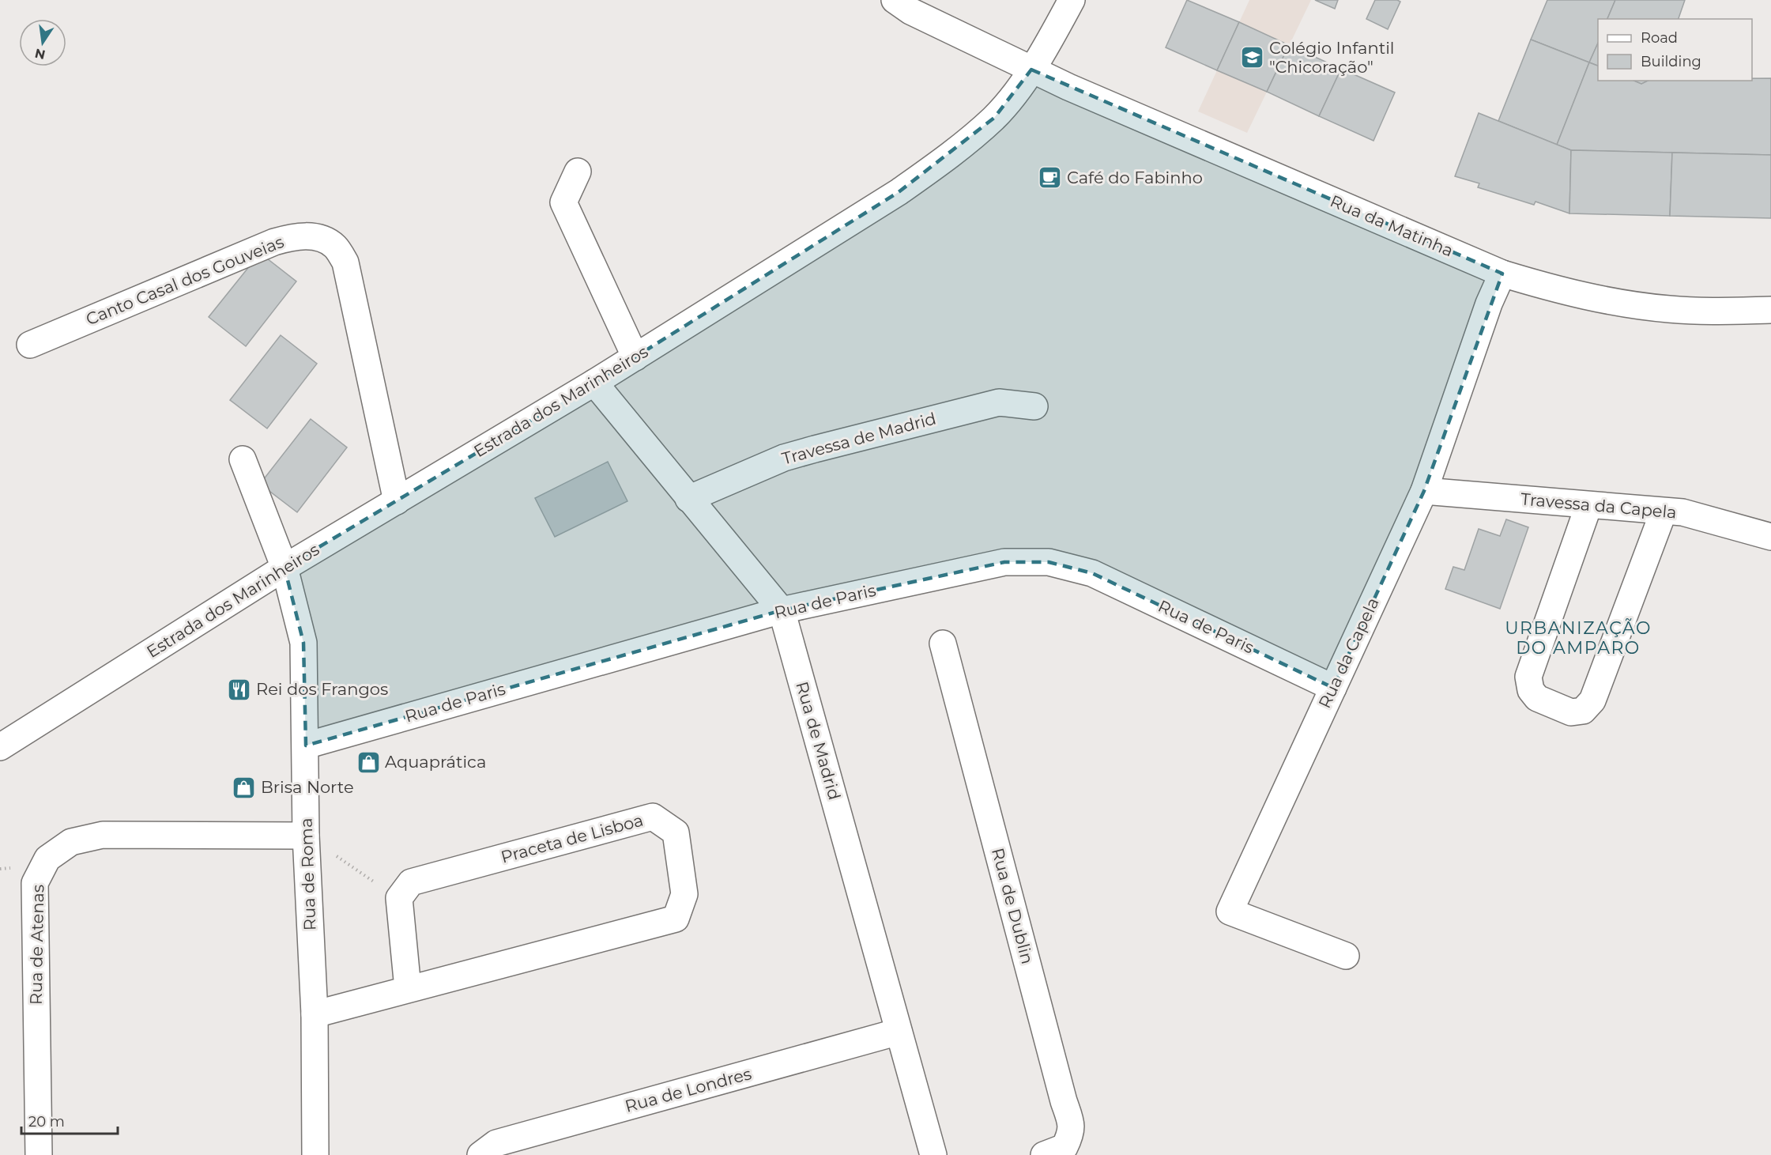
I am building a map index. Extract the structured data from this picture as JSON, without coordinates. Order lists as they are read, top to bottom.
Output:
{
  "streets": {
    "street": [
      "Rua da Matinha",
      "Canto Casal dos Gouveias",
      "Estrada dos Marinheiros",
      "Travessa de Madrid",
      "Travessa da Capela",
      "Rua de Paris",
      "Rua da Capela",
      "Rua de Madrid",
      "Praceta de Lisboa",
      "Rua de Roma",
      "Rua de Dublin",
      "Rua de Atenas",
      "Rua de Londres"
    ]
  },
  "crossings": [
    ["Rua da Matinha", "Estrada dos Marinheiros"],
    ["Rua da Matinha", "Rua da Capela"],
    ["Canto Casal dos Gouveias", "Estrada dos Marinheiros"],
    ["Estrada dos Marinheiros", "Rua de Madrid"],
    ["Estrada dos Marinheiros", "Rua de Roma"],
    ["Travessa de Madrid", "Rua de Madrid"],
    ["Travessa da Capela", "Rua da Capela"],
    ["Rua de Paris", "Rua da Capela"],
    ["Rua de Paris", "Rua de Madrid"],
    ["Rua de Paris", "Rua de Roma"],
    ["Rua de Madrid", "Rua de Londres"],
    ["Praceta de Lisboa", "Rua de Roma"],
    ["Rua de Roma", "Rua de Atenas"]
  ],
  "districts": ["URBANIZAÇÃO DO AMPARO"],
  "places": {
    "school or university": ["Colégio Infantil \"Chicoração\""],
    "cafe": ["Café do Fabinho"],
    "restaurant": ["Rei dos Frangos"],
    "shop": ["Aquaprática", "Brisa Norte"]
  },
  "legend": ["Road", "Building"],
  "scale_bar": "20 m",
  "north": "bottom"
}
